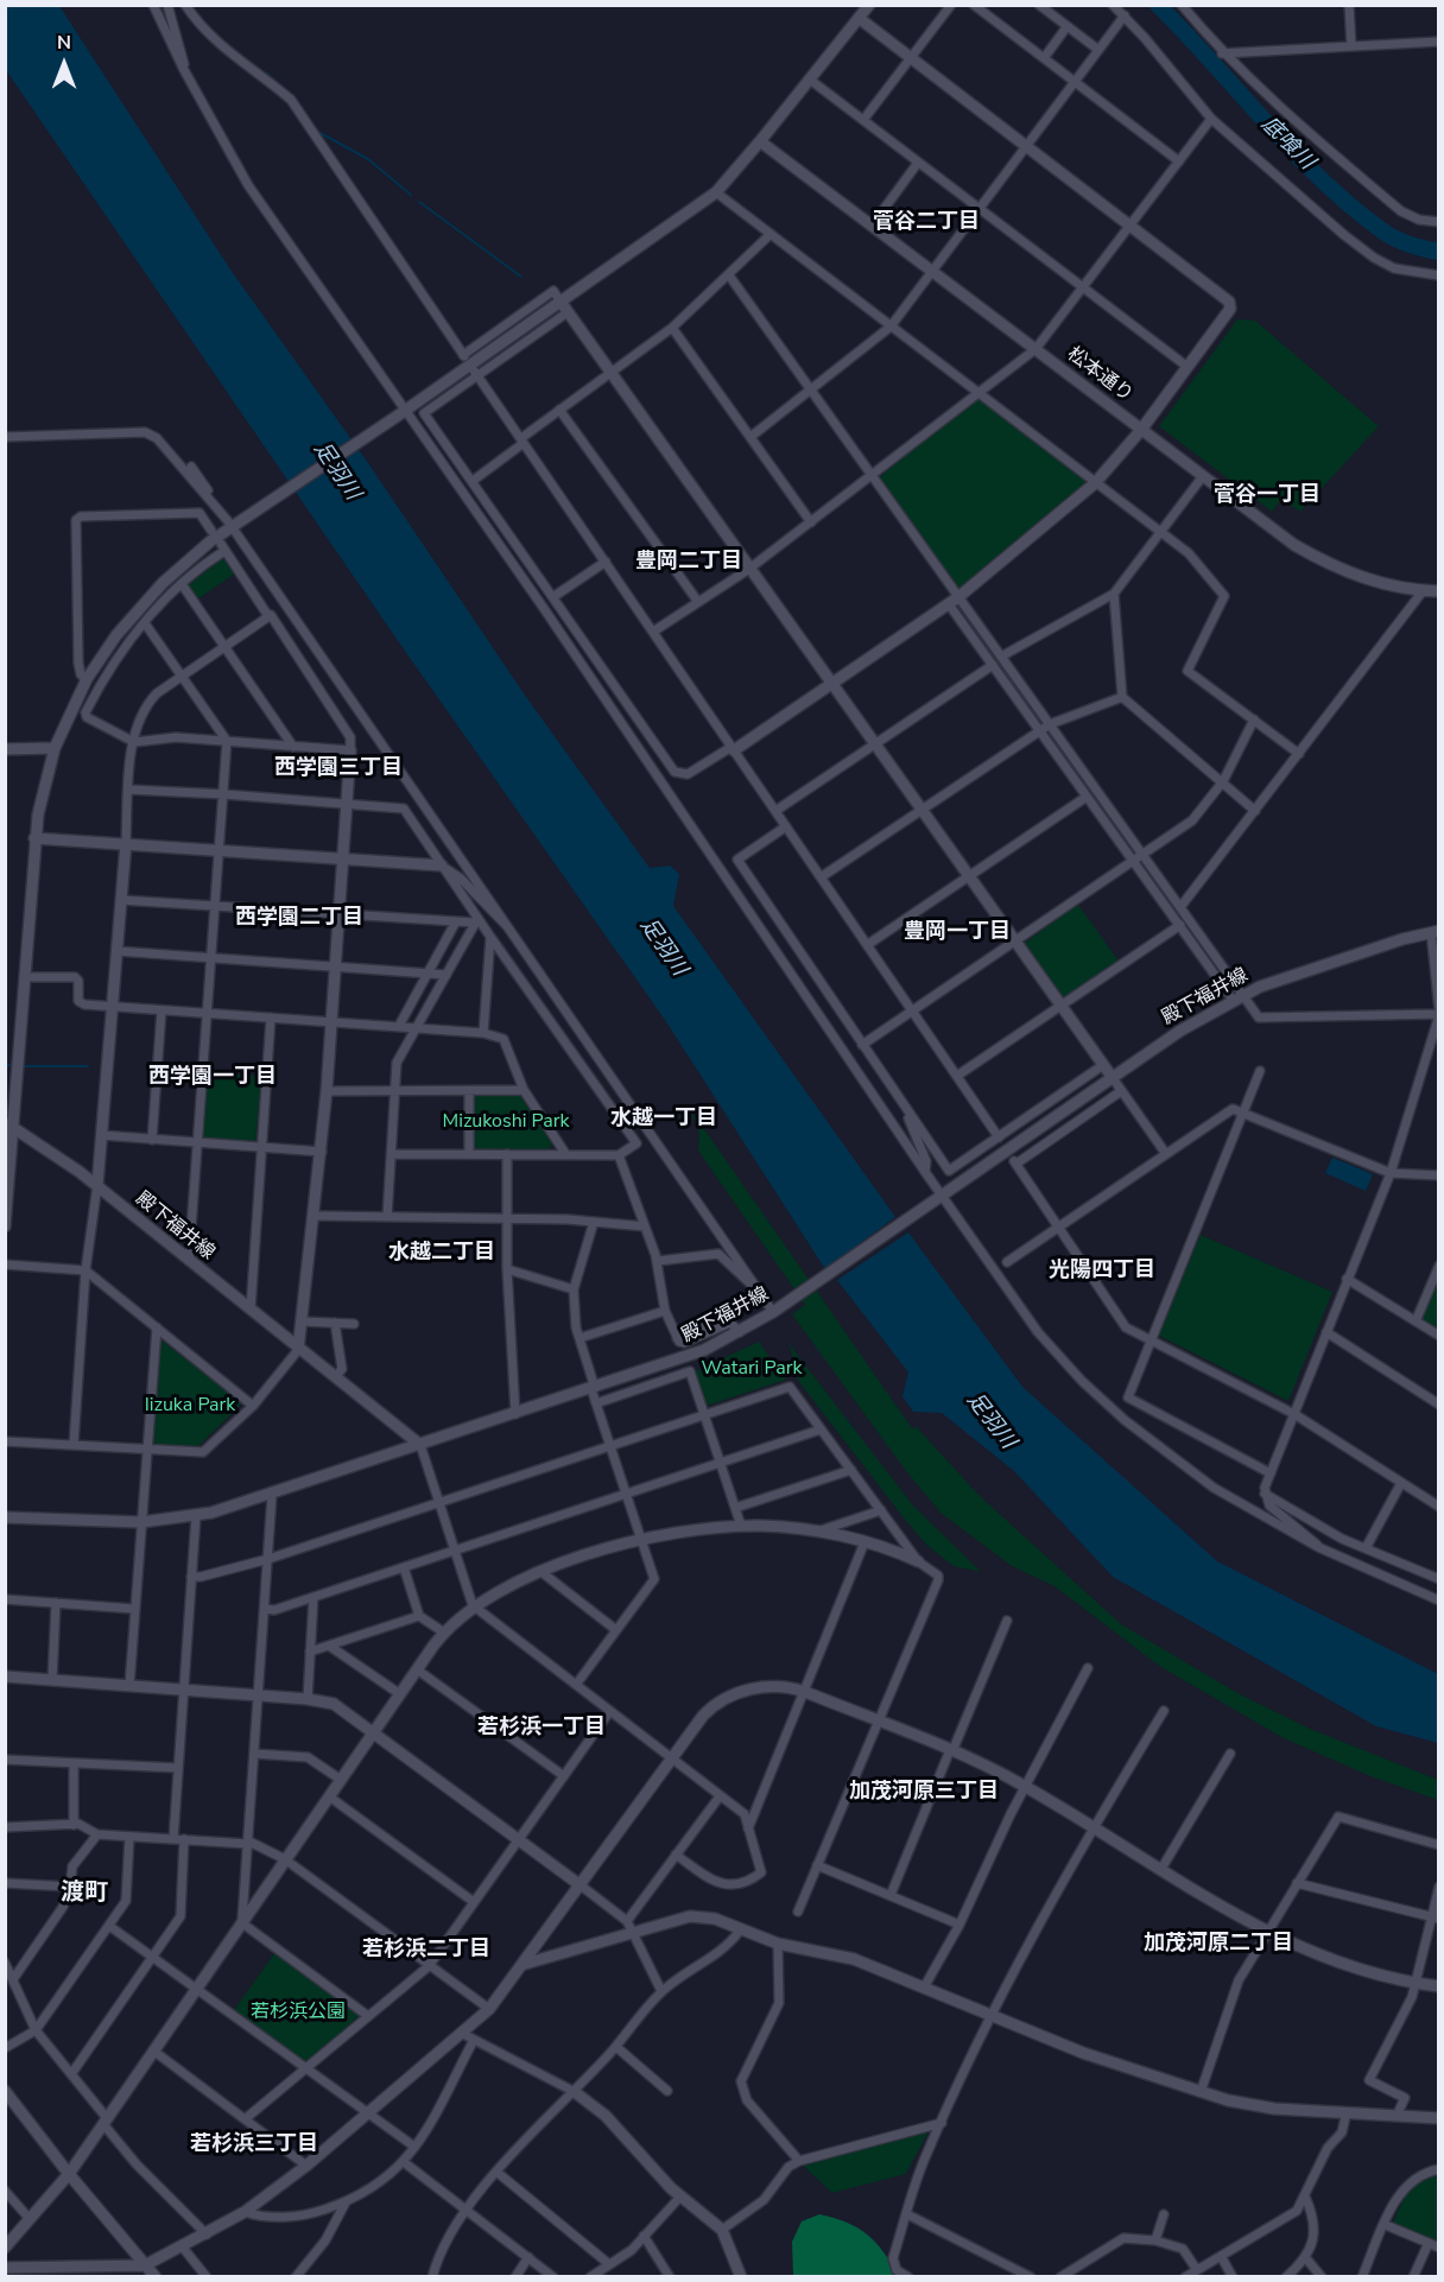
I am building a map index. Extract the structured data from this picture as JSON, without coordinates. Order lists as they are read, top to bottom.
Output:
{
  "streets": {
    "street": ["松本通り", "殿下福井線"]
  },
  "districts": [
    "菅谷二丁目",
    "菅谷一丁目",
    "豊岡二丁目",
    "西学園三丁目",
    "西学園二丁目",
    "豊岡一丁目",
    "西学園一丁目",
    "水越一丁目",
    "水越二丁目",
    "光陽四丁目",
    "若杉浜一丁目",
    "加茂河原三丁目",
    "渡町",
    "加茂河原二丁目",
    "若杉浜二丁目",
    "若杉浜三丁目"
  ],
  "water": ["底喰川", "足羽川"],
  "parks": [
    "Mizukoshi Park",
    "Watari Park",
    "Iizuka Park",
    "若杉浜公園"
  ],
  "north": "top"
}
